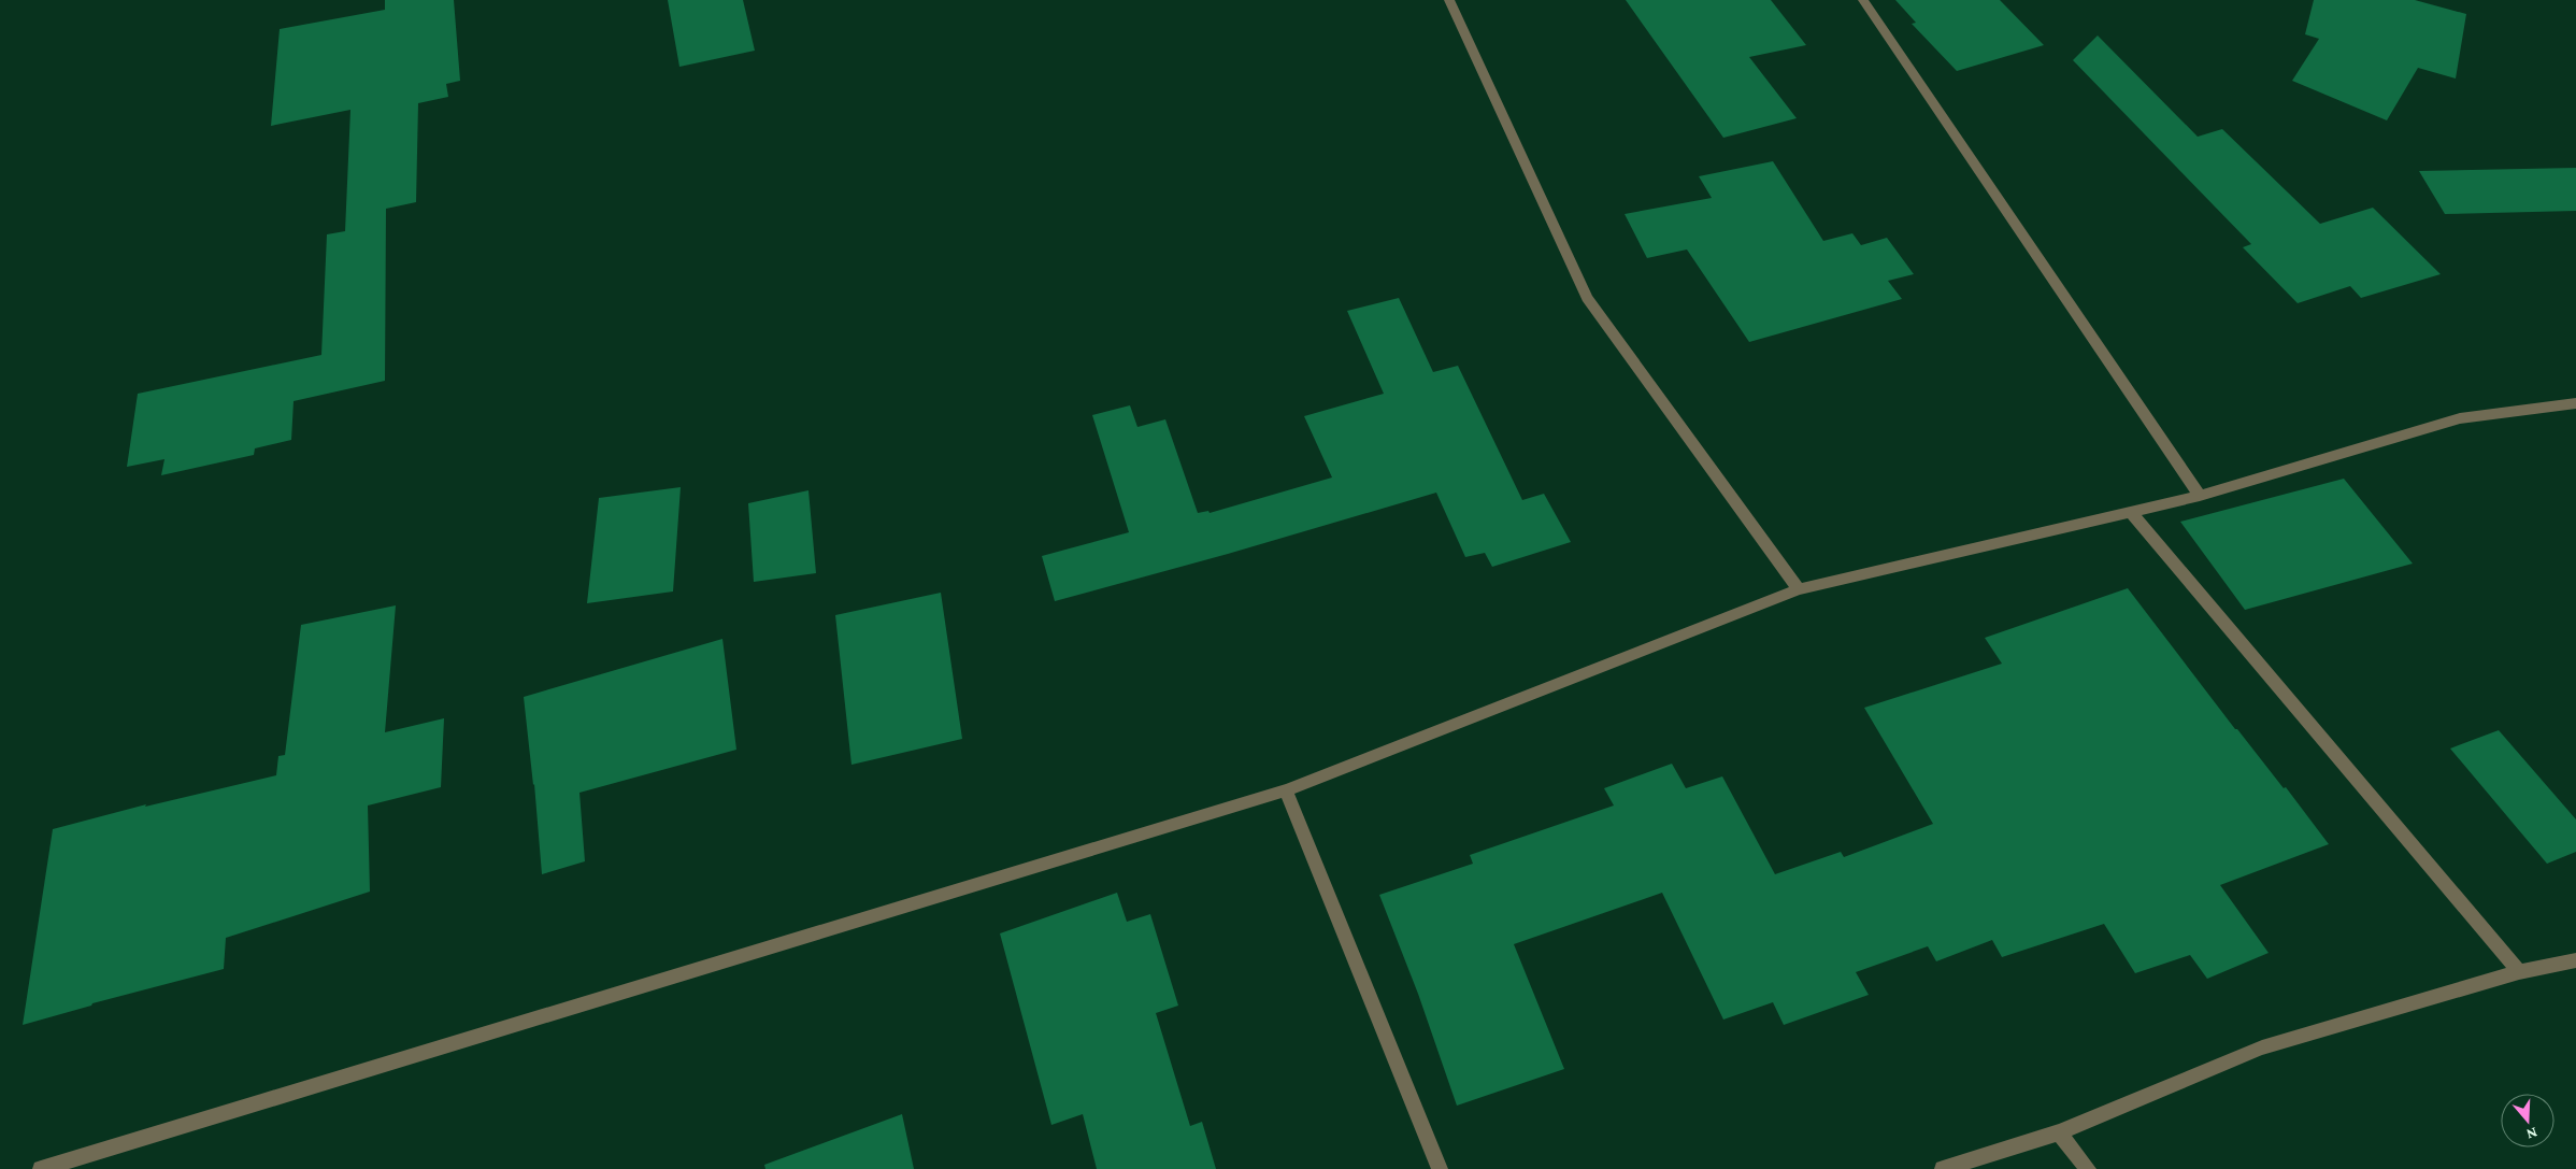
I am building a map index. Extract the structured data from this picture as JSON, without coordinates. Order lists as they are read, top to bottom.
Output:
{
  "north": "bottom"
}
